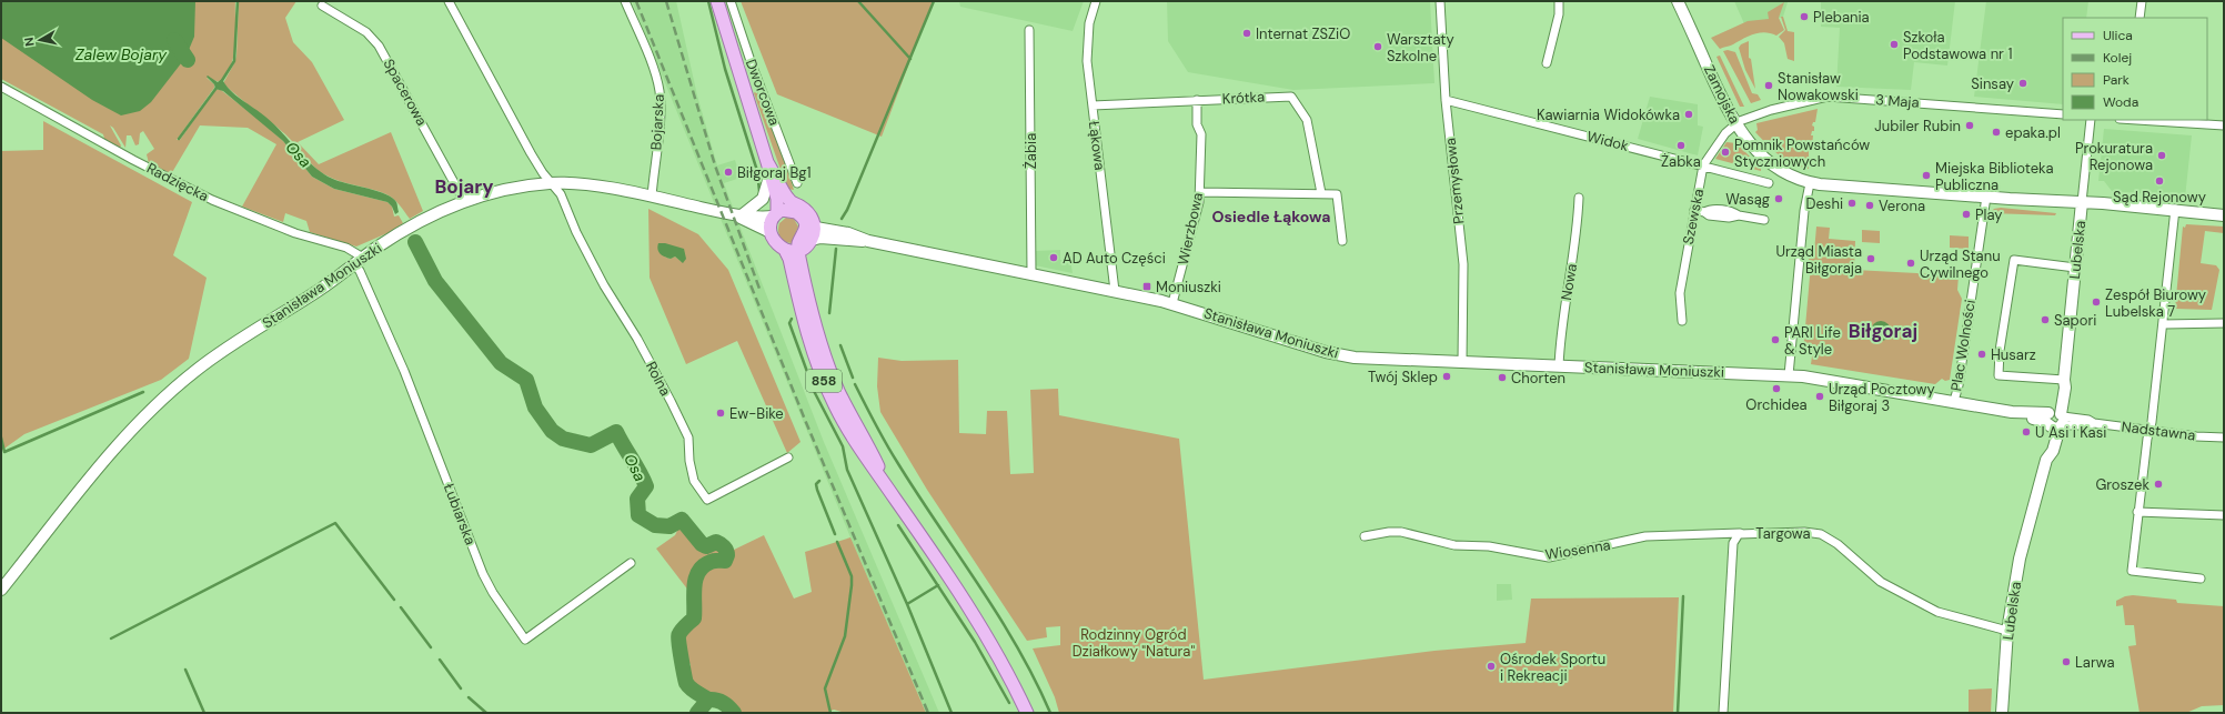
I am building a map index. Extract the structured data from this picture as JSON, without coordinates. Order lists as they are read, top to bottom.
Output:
{
  "streets": {
    "main road": ["858"],
    "street": [
      "Spacerowa",
      "Dworcowa",
      "Zamojska",
      "Krótka",
      "3 Maja",
      "Bojarska",
      "Widok",
      "Łąkowa",
      "Żabia",
      "Przemysłowa",
      "Radzięcka",
      "Szewska",
      "Wierzbowa",
      "Lubelska",
      "Nowa",
      "Stanisława Moniuszki",
      "Plac Wolności",
      "Rolna",
      "Nadstawna",
      "Łubiarska",
      "Targowa",
      "Wiosenna"
    ]
  },
  "crossings": [
    ["Spacerowa", "Stanisława Moniuszki"],
    ["Zamojska", "3 Maja"],
    ["Zamojska", "Szewska"],
    ["Zamojska", "Lubelska"],
    ["Zamojska", "Plac Wolności"],
    ["Krótka", "Łąkowa"],
    ["Krótka", "Wierzbowa"],
    ["3 Maja", "Szewska"],
    ["Bojarska", "Stanisława Moniuszki"],
    ["Widok", "Przemysłowa"],
    ["Widok", "Szewska"],
    ["Łąkowa", "Stanisława Moniuszki"],
    ["Żabia", "Stanisława Moniuszki"],
    ["Przemysłowa", "Stanisława Moniuszki"],
    ["Radzięcka", "Stanisława Moniuszki"],
    ["Radzięcka", "Łubiarska"],
    ["Wierzbowa", "Stanisława Moniuszki"],
    ["Lubelska", "Nadstawna"],
    ["Lubelska", "Targowa"],
    ["Nowa", "Stanisława Moniuszki"],
    ["Stanisława Moniuszki", "Plac Wolności"],
    ["Stanisława Moniuszki", "Rolna"],
    ["Stanisława Moniuszki", "858"],
    ["Stanisława Moniuszki", "Łubiarska"],
    ["Plac Wolności", "Nadstawna"],
    ["Targowa", "Wiosenna"]
  ],
  "districts": ["Bojary", "Osiedle Łąkowa", "Biłgoraj"],
  "water": ["Zalew Bojary", "Osa"],
  "parks": ["Rodzinny Ogród Działkowy \"Natura\""],
  "places": {
    "other": [
      "Plebania",
      "Internat ZSZiO",
      "Szkoła Podstawowa nr 1",
      "Warsztaty Szkolne",
      "Sinsay",
      "Stanisław Nowakowski",
      "Kawiarnia Widokówka",
      "Jubiler Rubin",
      "epaka.pl",
      "Żabka",
      "Pomnik Powstańców Styczniowych",
      "Prokuratura Rejonowa",
      "Biłgoraj Bg1",
      "Miejska Biblioteka Publiczna",
      "Sąd Rejonowy",
      "Wasąg",
      "Deshi",
      "Verona",
      "Play",
      "AD Auto Części",
      "Urząd Miasta Biłgoraja",
      "Urząd Stanu Cywilnego",
      "Zespół Biurowy Lubelska 7",
      "Sapori",
      "PARI Life & Style",
      "Husarz",
      "Twój Sklep",
      "Chorten",
      "Orchidea",
      "Urząd Pocztowy Biłgoraj 3",
      "Ew-Bike",
      "U Asi i Kasi",
      "Groszek",
      "Larwa",
      "Ośrodek Sportu i Rekreacji"
    ],
    "transit": ["Moniuszki"]
  },
  "legend": [
    "Ulica",
    "Kolej",
    "Park",
    "Woda"
  ],
  "north": "left"
}
